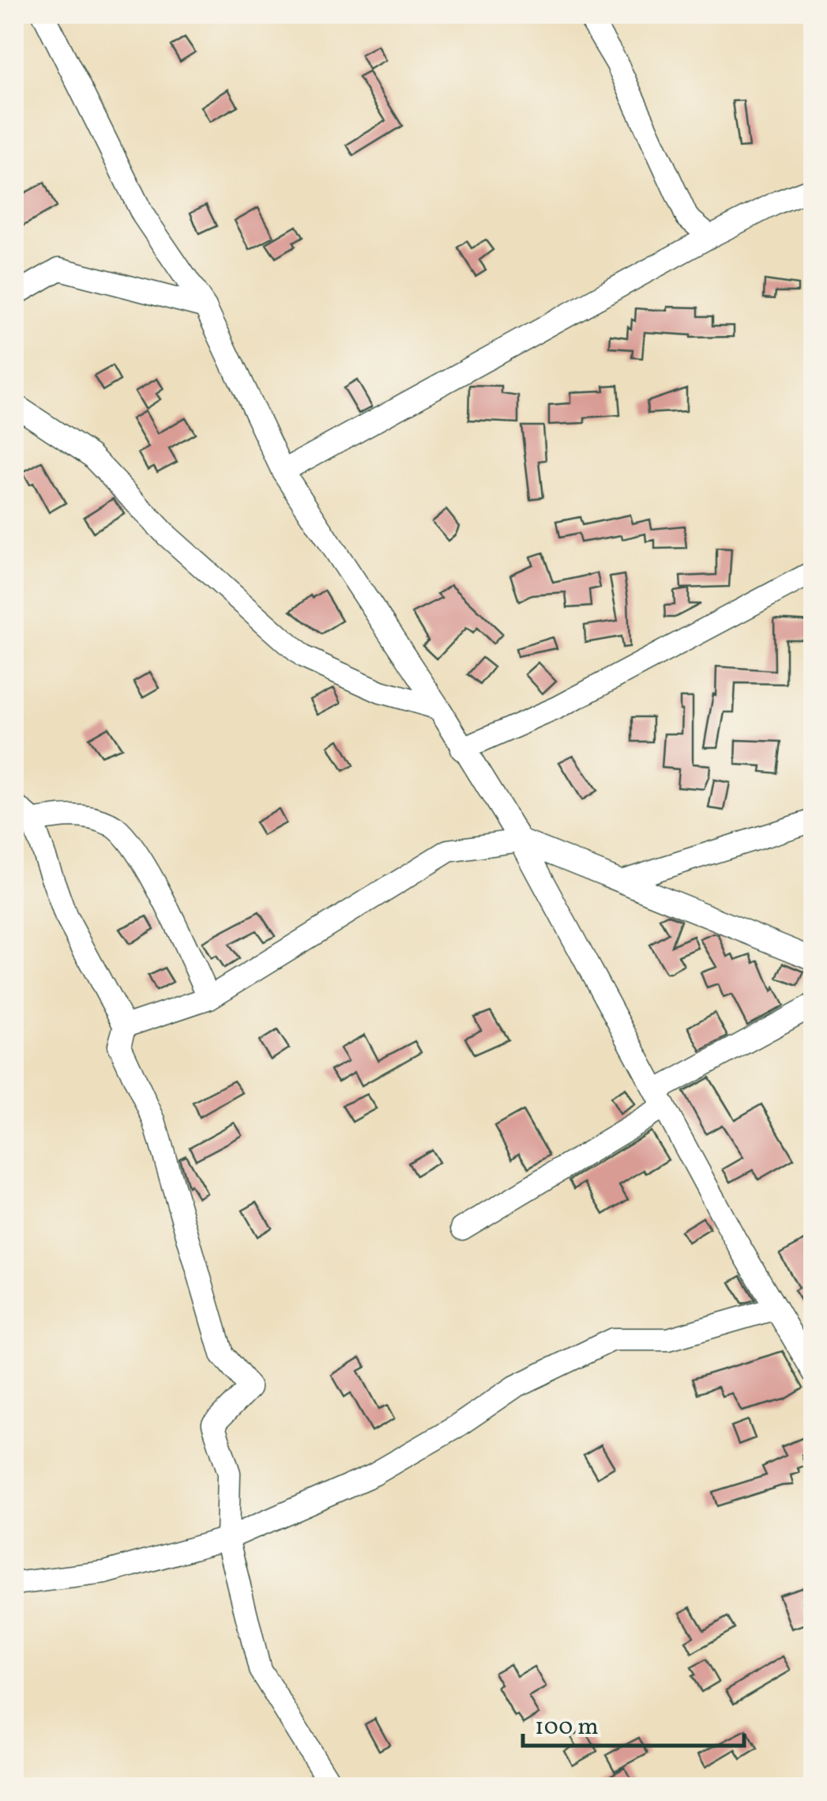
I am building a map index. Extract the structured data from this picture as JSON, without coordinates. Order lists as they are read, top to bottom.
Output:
{
  "scale_bar": "100 m"
}
